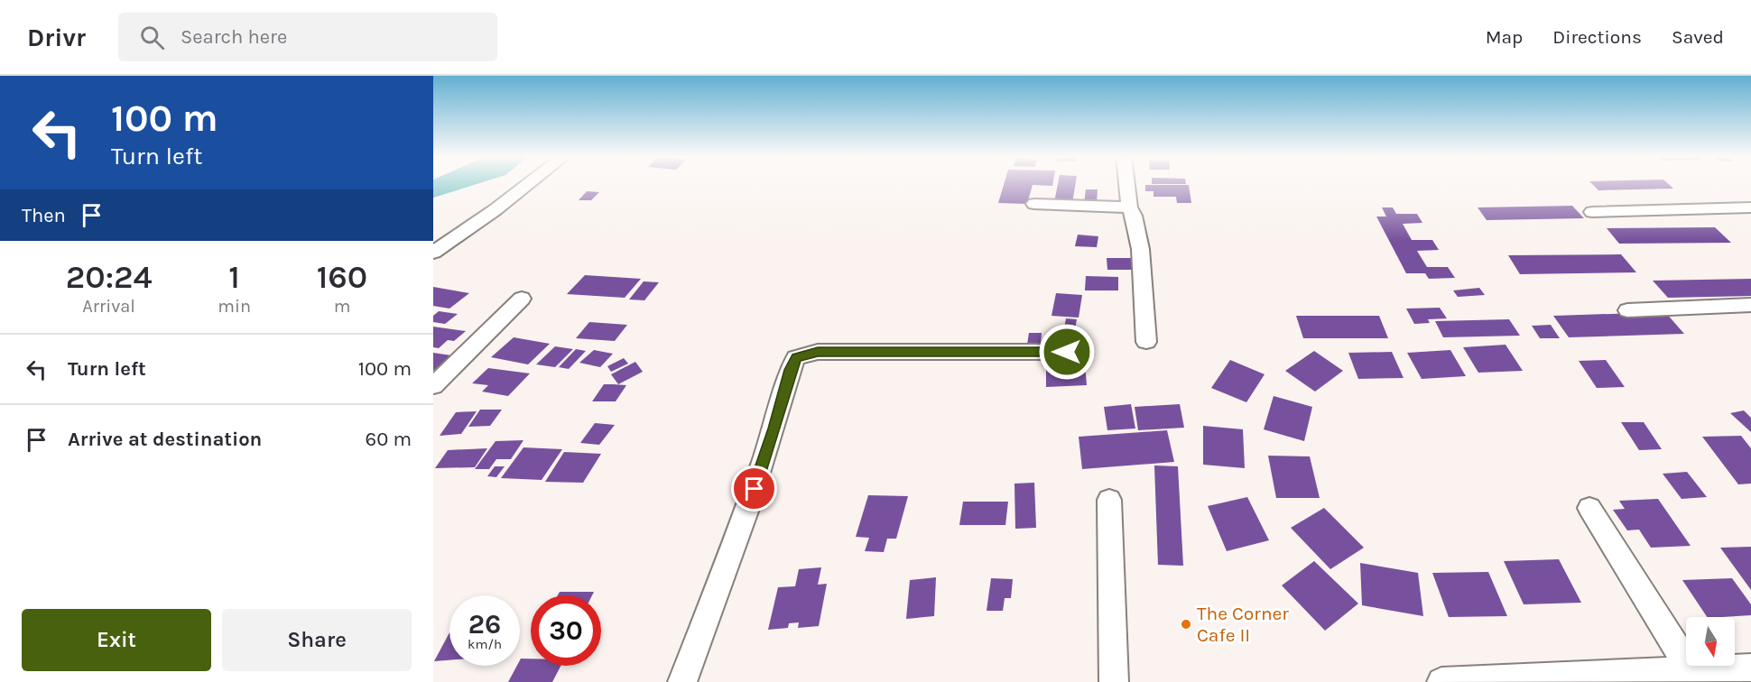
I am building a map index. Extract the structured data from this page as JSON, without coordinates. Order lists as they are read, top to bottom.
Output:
{
  "places": ["The Corner Cafe II"],
  "north": "bottom",
  "page": {
    "header": "Drivr",
    "search": "Search here",
    "nav": ["Map", "Directions", "Saved"],
    "turn": ["100 m", "Turn left"],
    "then": "Then",
    "eta": [
      "20:24",
      "Arrival",
      "1",
      "min",
      "160",
      "m"
    ],
    "list": [
      {
        "name": "Turn left",
        "value": "100 m"
      },
      {
        "name": "Arrive at destination",
        "value": "60 m"
      }
    ],
    "speed": "26 km/h",
    "limit": "30",
    "buttons": ["Exit", "Share"]
  }
}
